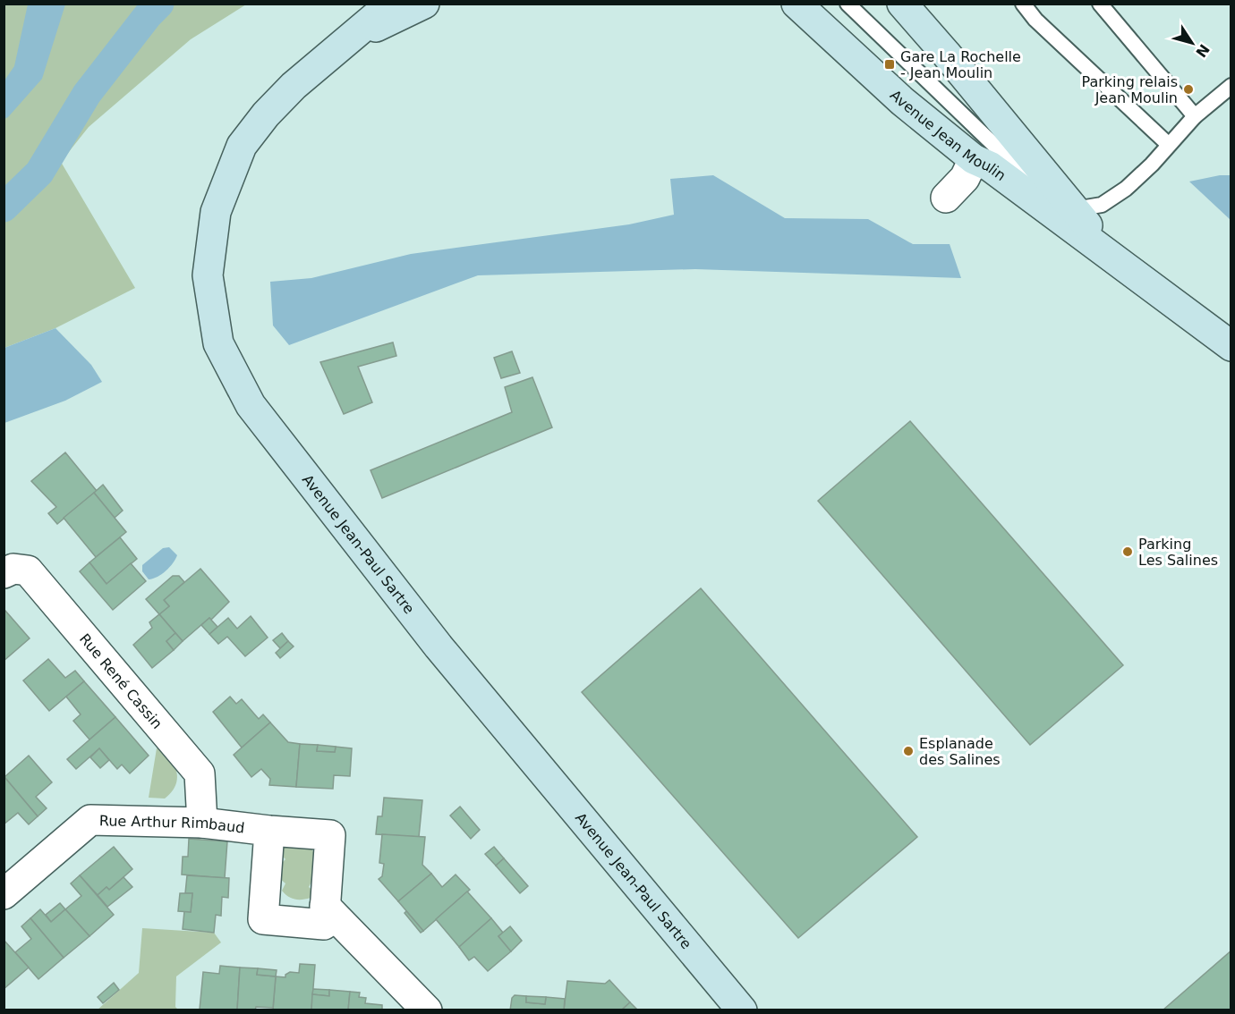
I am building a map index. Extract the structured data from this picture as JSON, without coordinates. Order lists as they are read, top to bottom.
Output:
{
  "streets": {
    "main road": ["Avenue Jean Moulin", "Avenue Jean-Paul Sartre"],
    "street": ["Rue René Cassin", "Rue Arthur Rimbaud"]
  },
  "crossings": [
    ["Rue René Cassin", "Rue Arthur Rimbaud"]
  ],
  "places": {
    "transit": ["Gare La Rochelle - Jean Moulin"],
    "other": ["Parking relais Jean Moulin", "Parking Les Salines", "Esplanade des Salines"]
  },
  "north": "bottom right"
}
